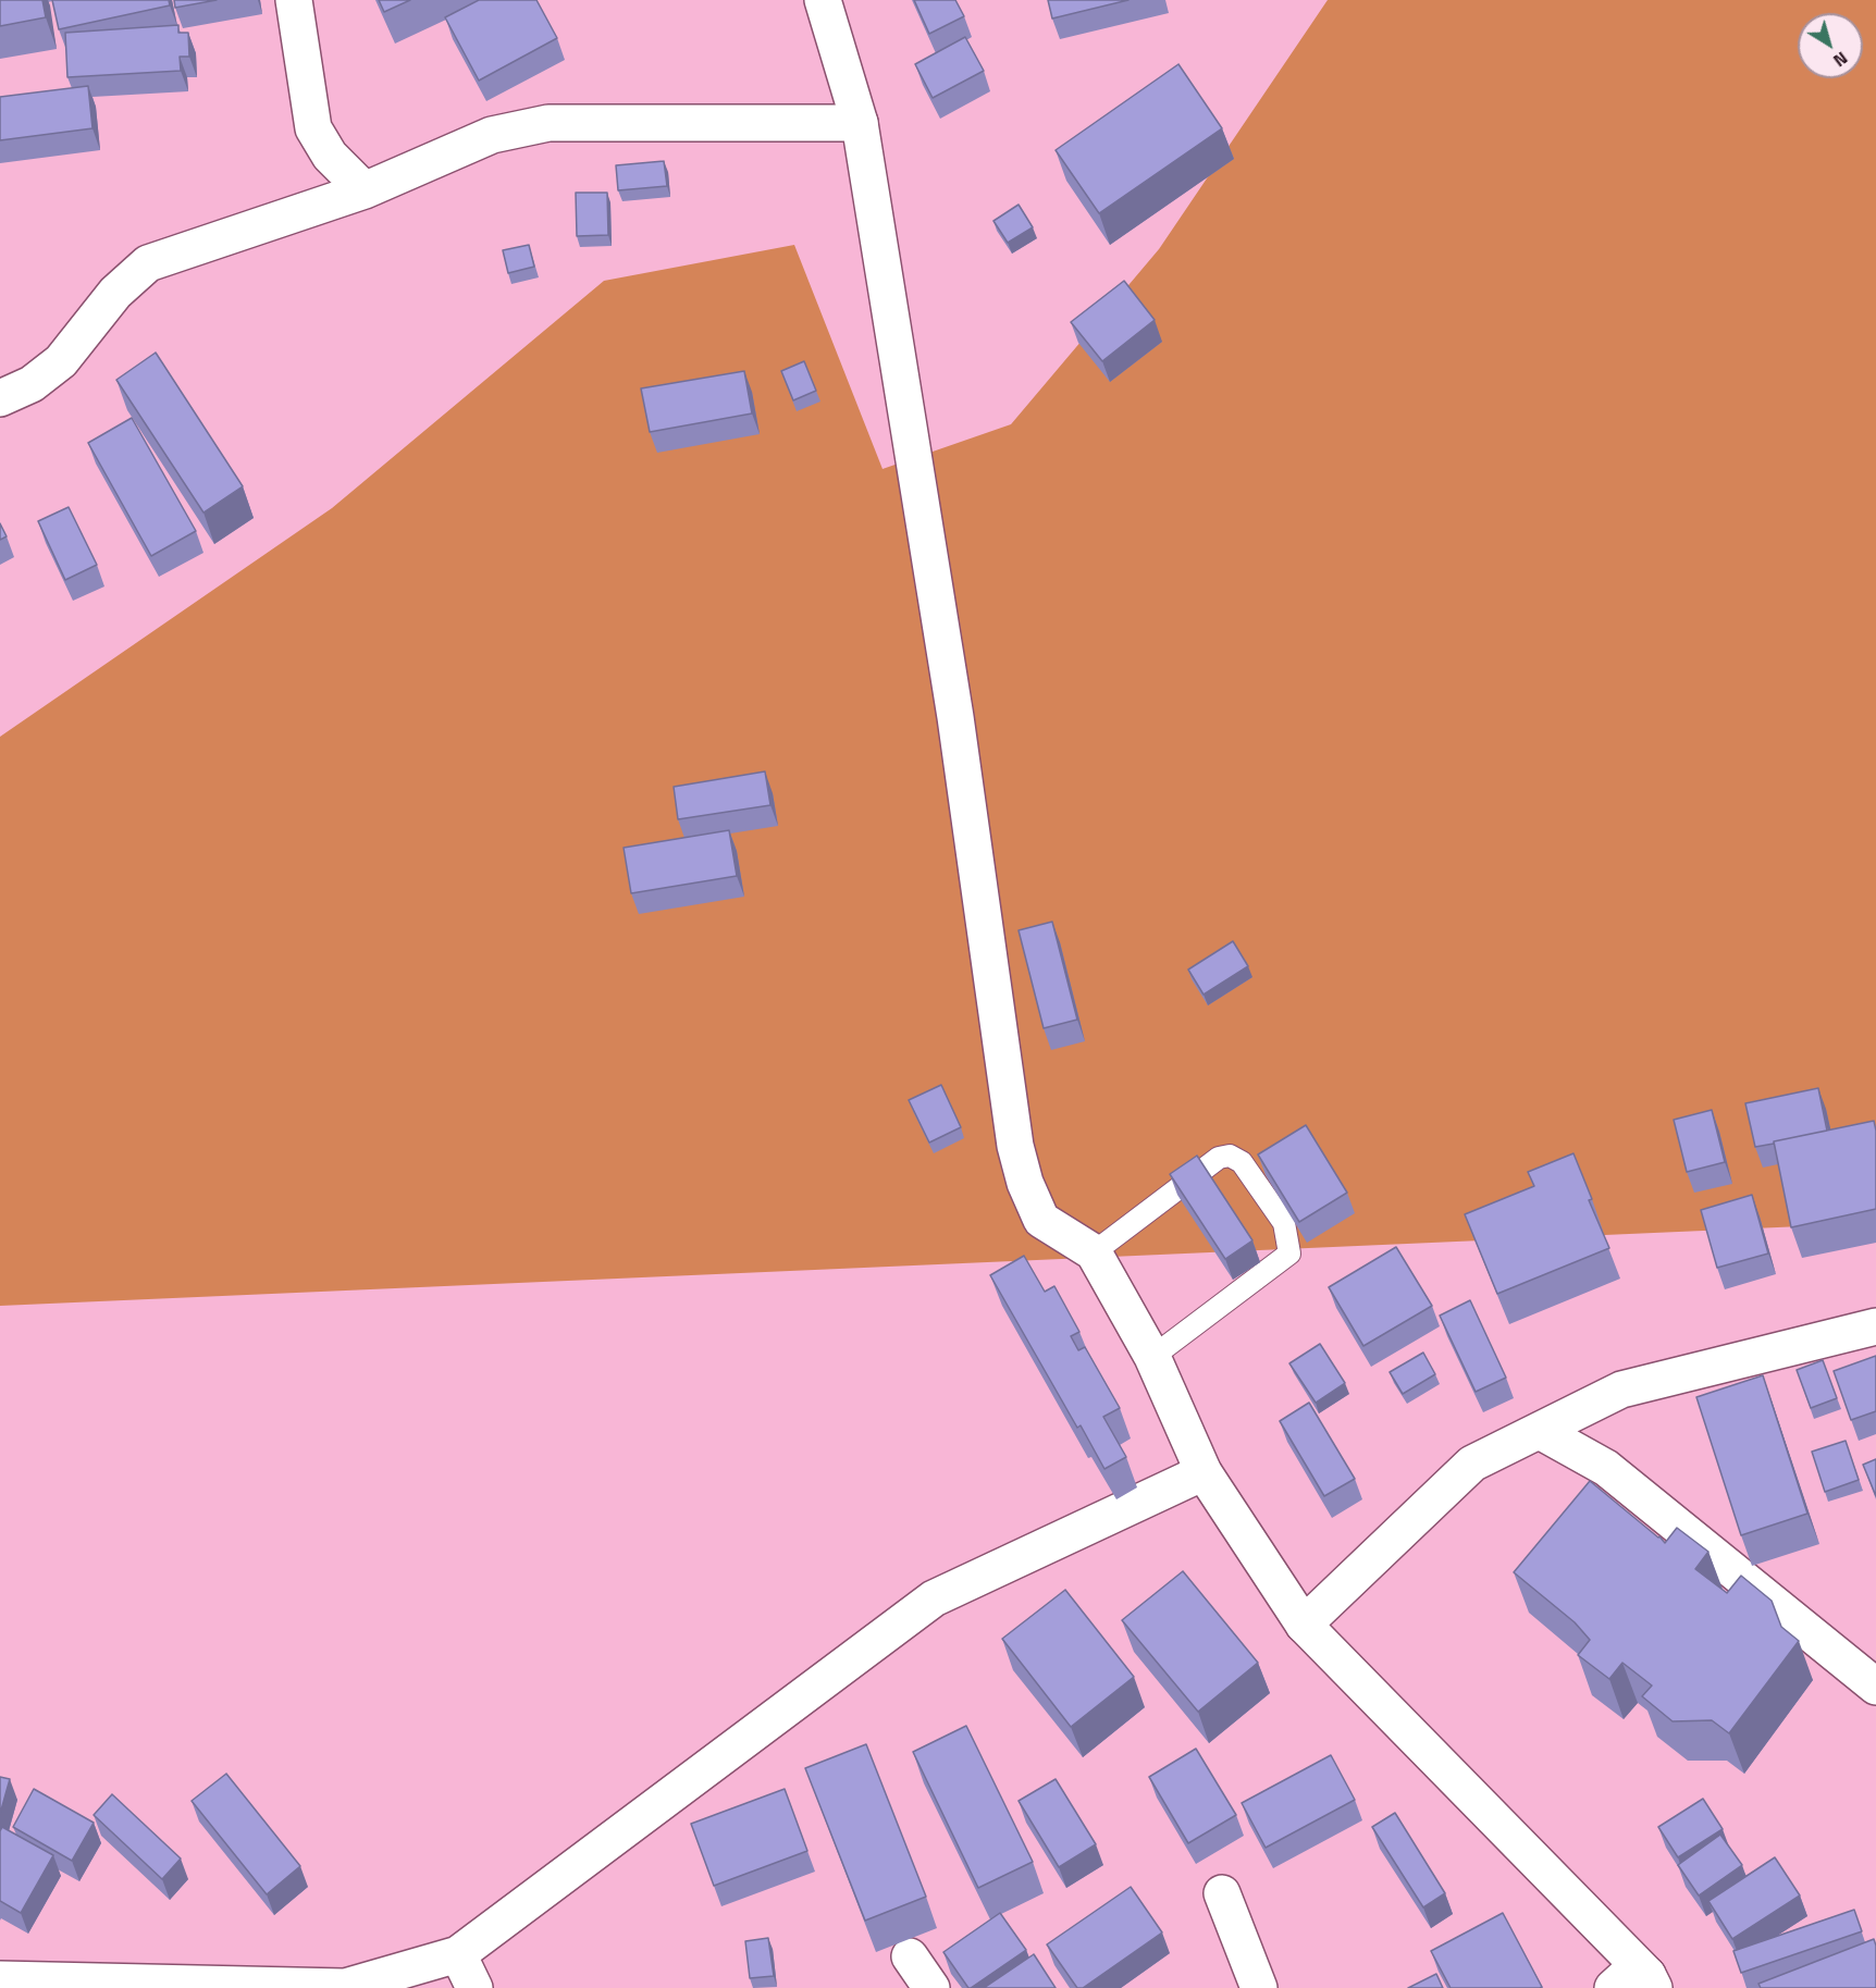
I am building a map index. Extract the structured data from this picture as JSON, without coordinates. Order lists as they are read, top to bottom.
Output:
{
  "north": "bottom right"
}
